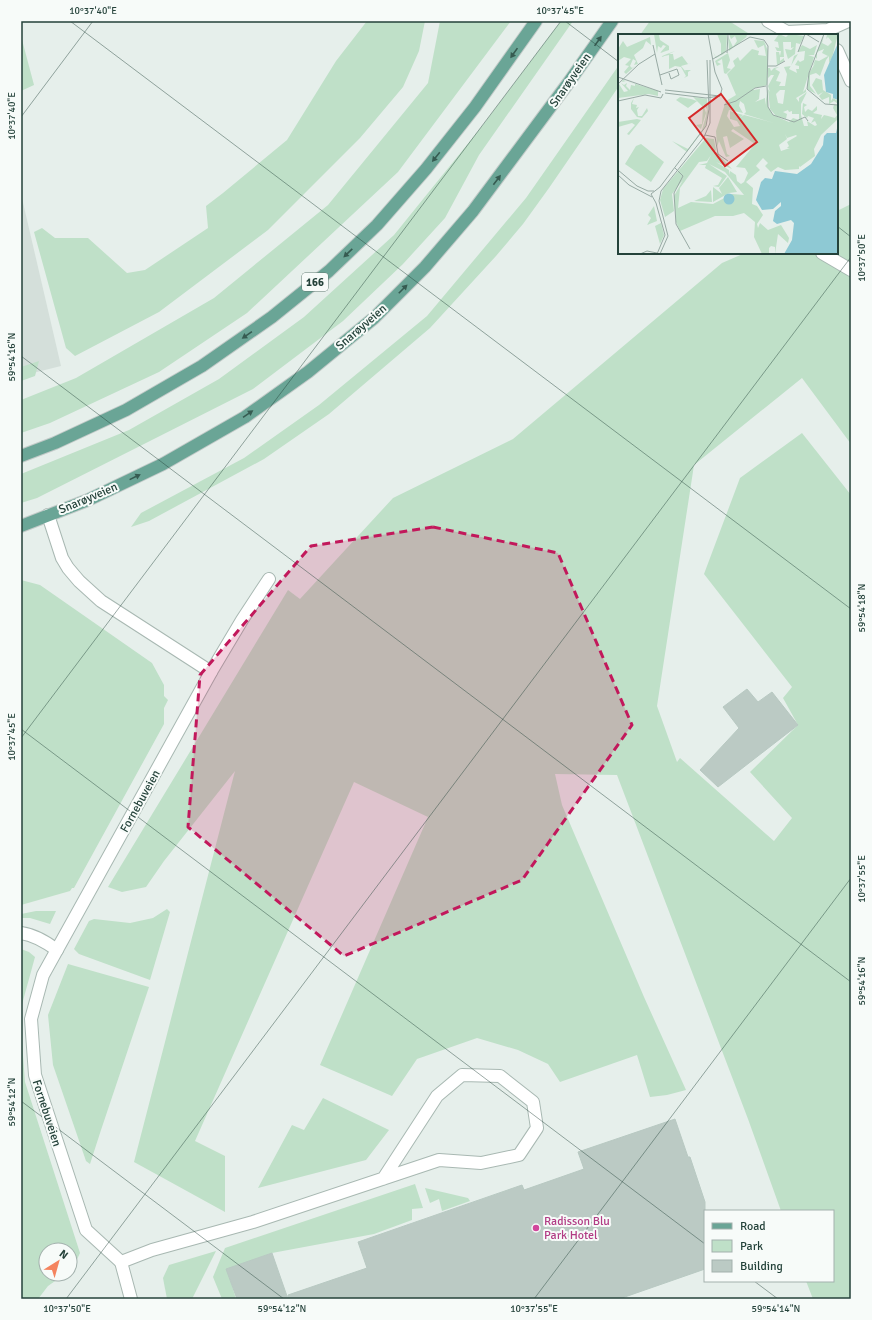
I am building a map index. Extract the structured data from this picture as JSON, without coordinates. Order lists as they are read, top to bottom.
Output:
{
  "streets": {
    "main road": ["Snarøyveien", "166"],
    "street": ["Fornebuveien"]
  },
  "places": ["Radisson Blu Park Hotel"],
  "legend": ["Road", "Park", "Building"],
  "north": "top right",
  "coordinates": [
    "10°37'40\"E",
    "10°37'45\"E",
    "10°37'50\"E",
    "59°54'16\"N",
    "59°54'18\"N",
    "10°37'55\"E",
    "59°54'12\"N",
    "59°54'14\"N"
  ]
}
